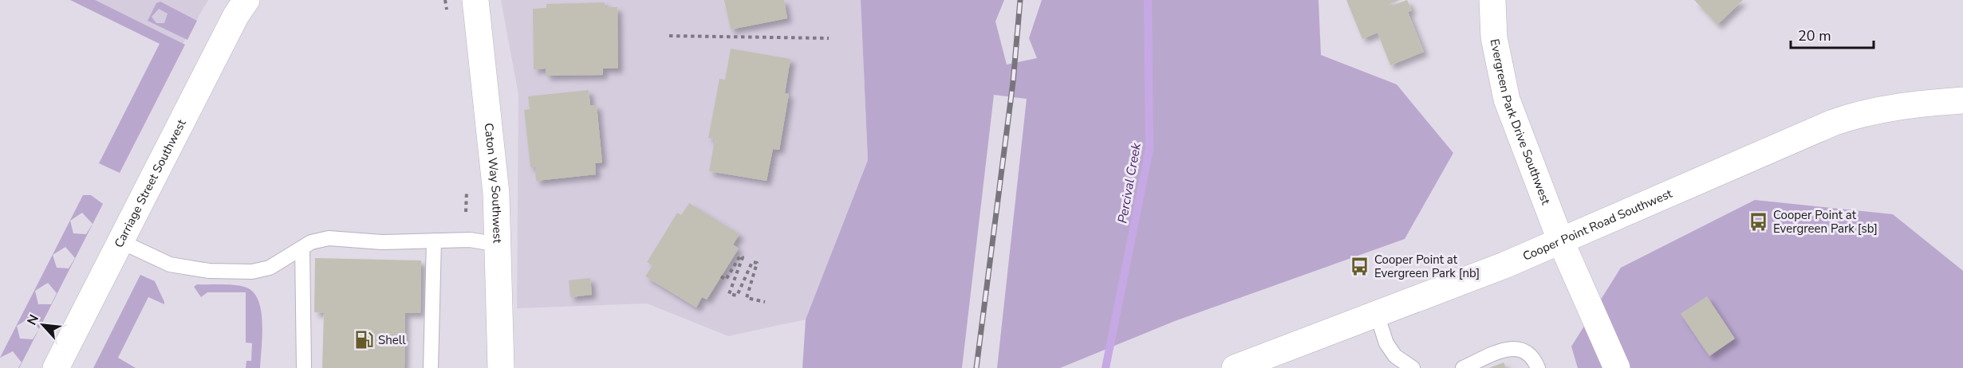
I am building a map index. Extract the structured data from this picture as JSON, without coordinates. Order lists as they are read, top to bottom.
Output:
{
  "streets": {
    "street": [
      "Evergreen Park Drive Southwest",
      "Carriage Street Southwest",
      "Caton Way Southwest",
      "Cooper Point Road Southwest"
    ]
  },
  "crossings": [
    ["Evergreen Park Drive Southwest", "Cooper Point Road Southwest"]
  ],
  "water": ["Percival Creek"],
  "places": {
    "bus stop": ["Cooper Point at Evergreen Park [sb]", "Cooper Point at Evergreen Park [nb]"],
    "fuel station": ["Shell"]
  },
  "scale_bar": "20 m",
  "north": "top left"
}
